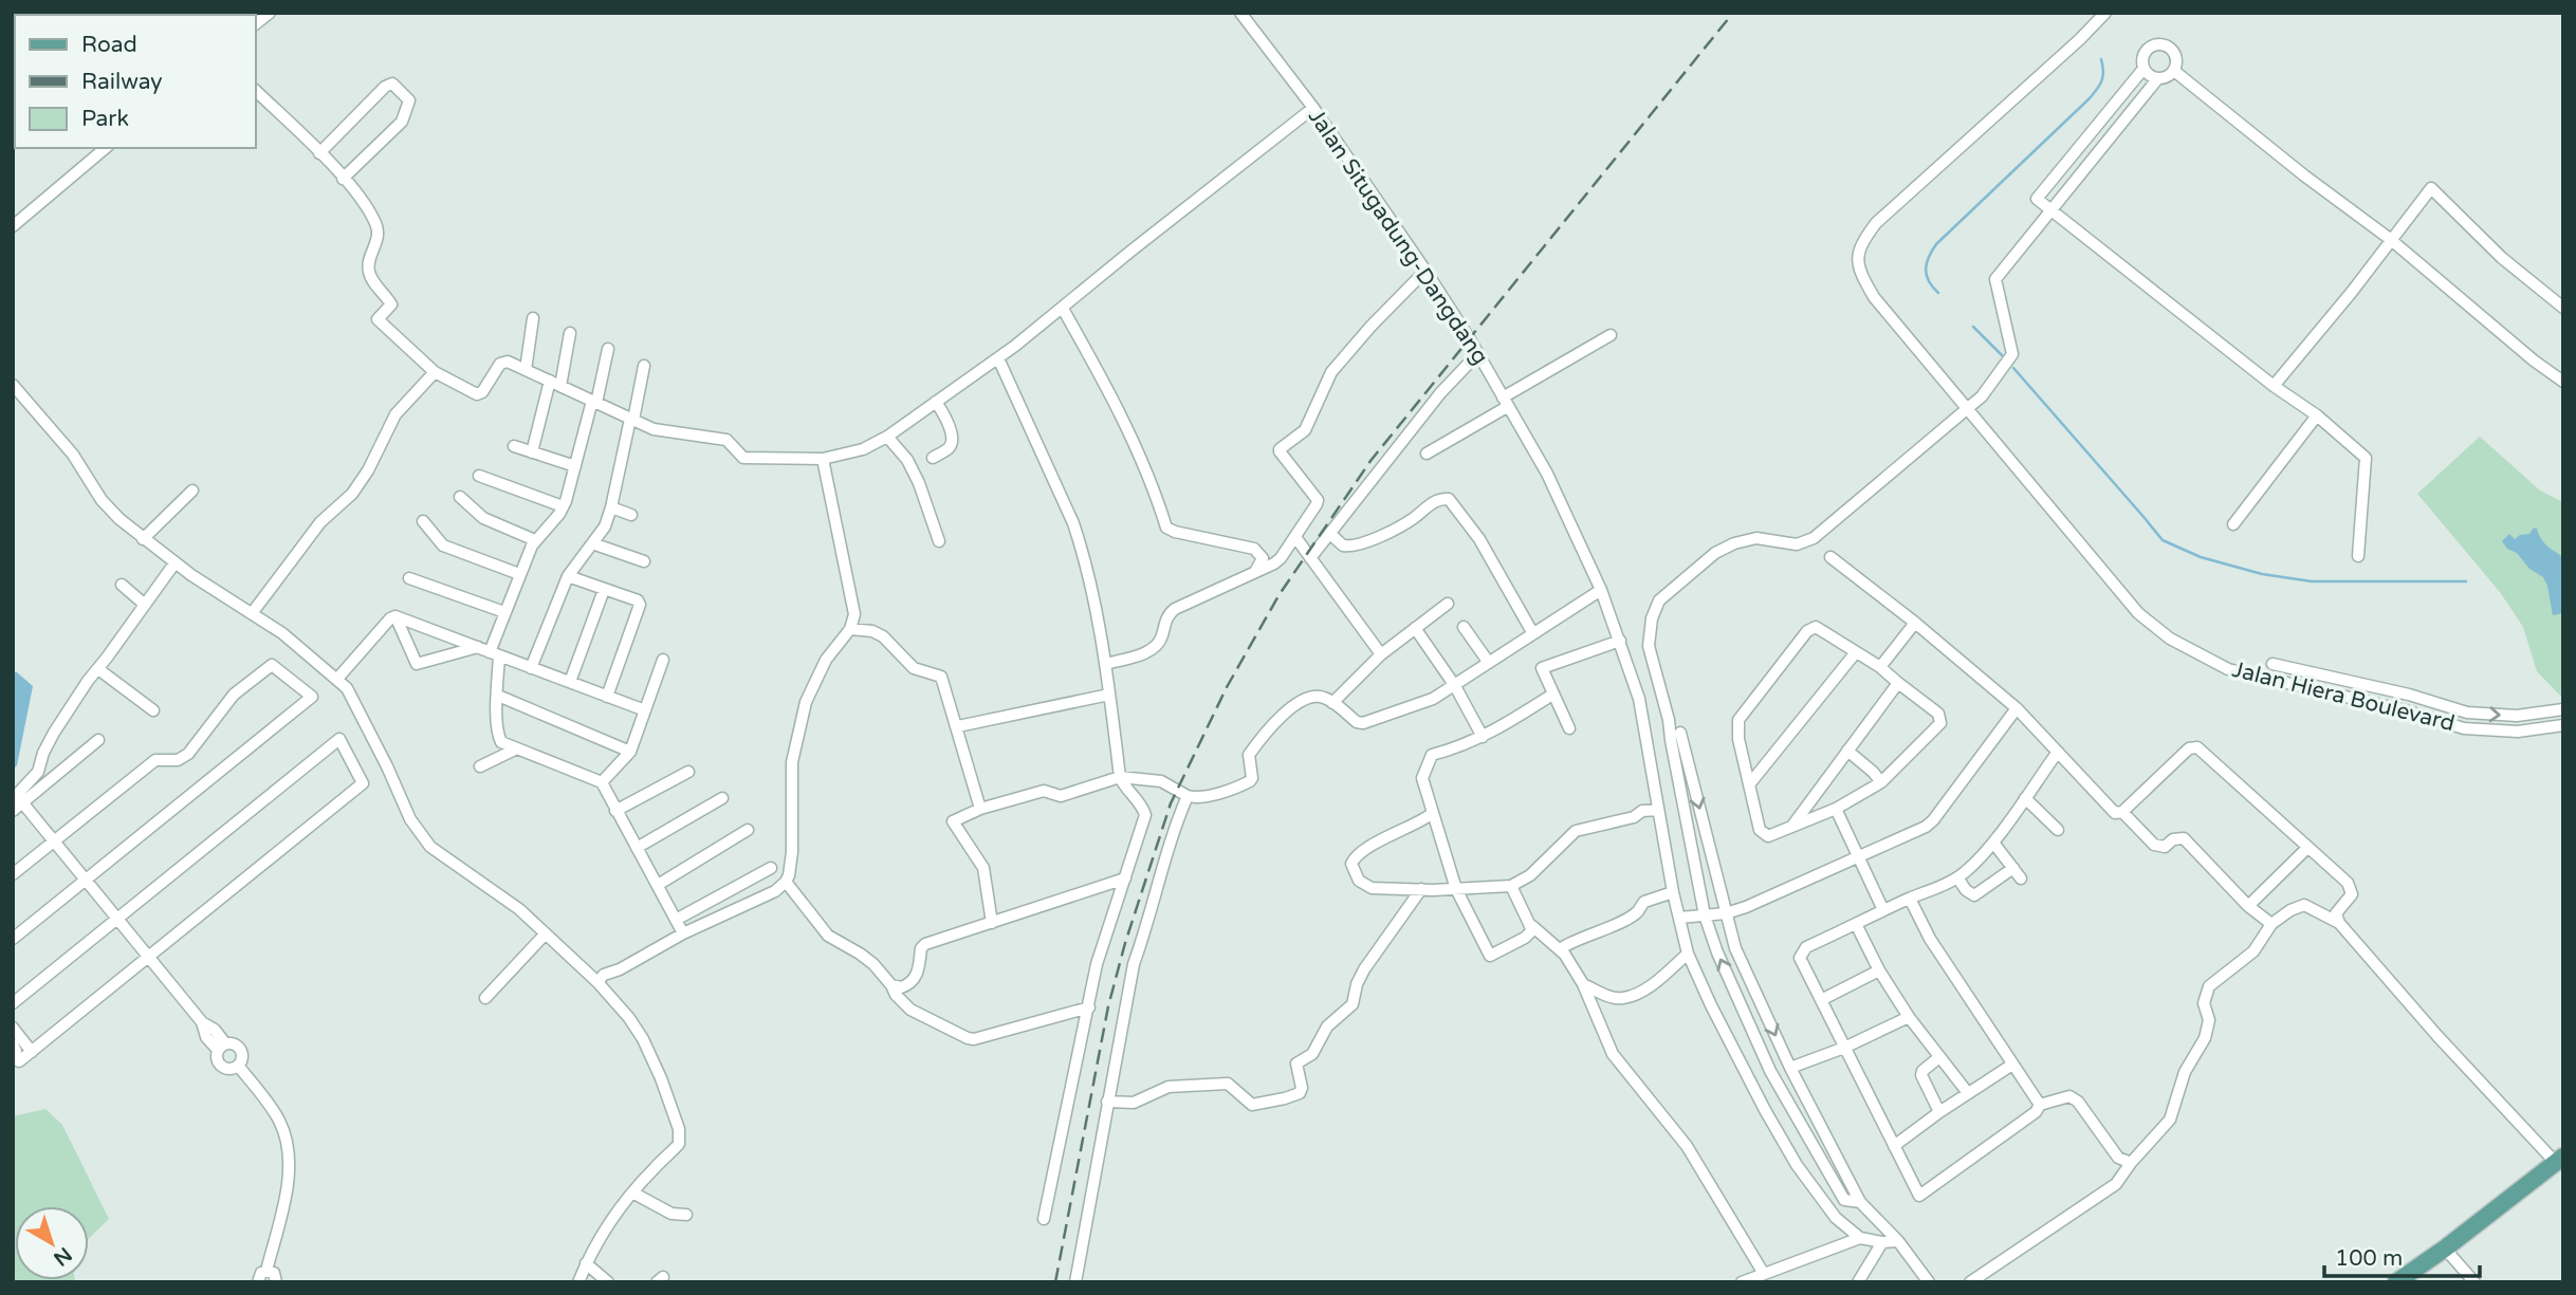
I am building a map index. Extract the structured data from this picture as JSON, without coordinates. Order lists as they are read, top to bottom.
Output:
{
  "streets": {
    "street": ["Jalan Situgadung-Dangdang", "Jalan Hiera Boulevard"]
  },
  "legend": ["Road", "Railway", "Park"],
  "scale_bar": "100 m",
  "north": "bottom right"
}
